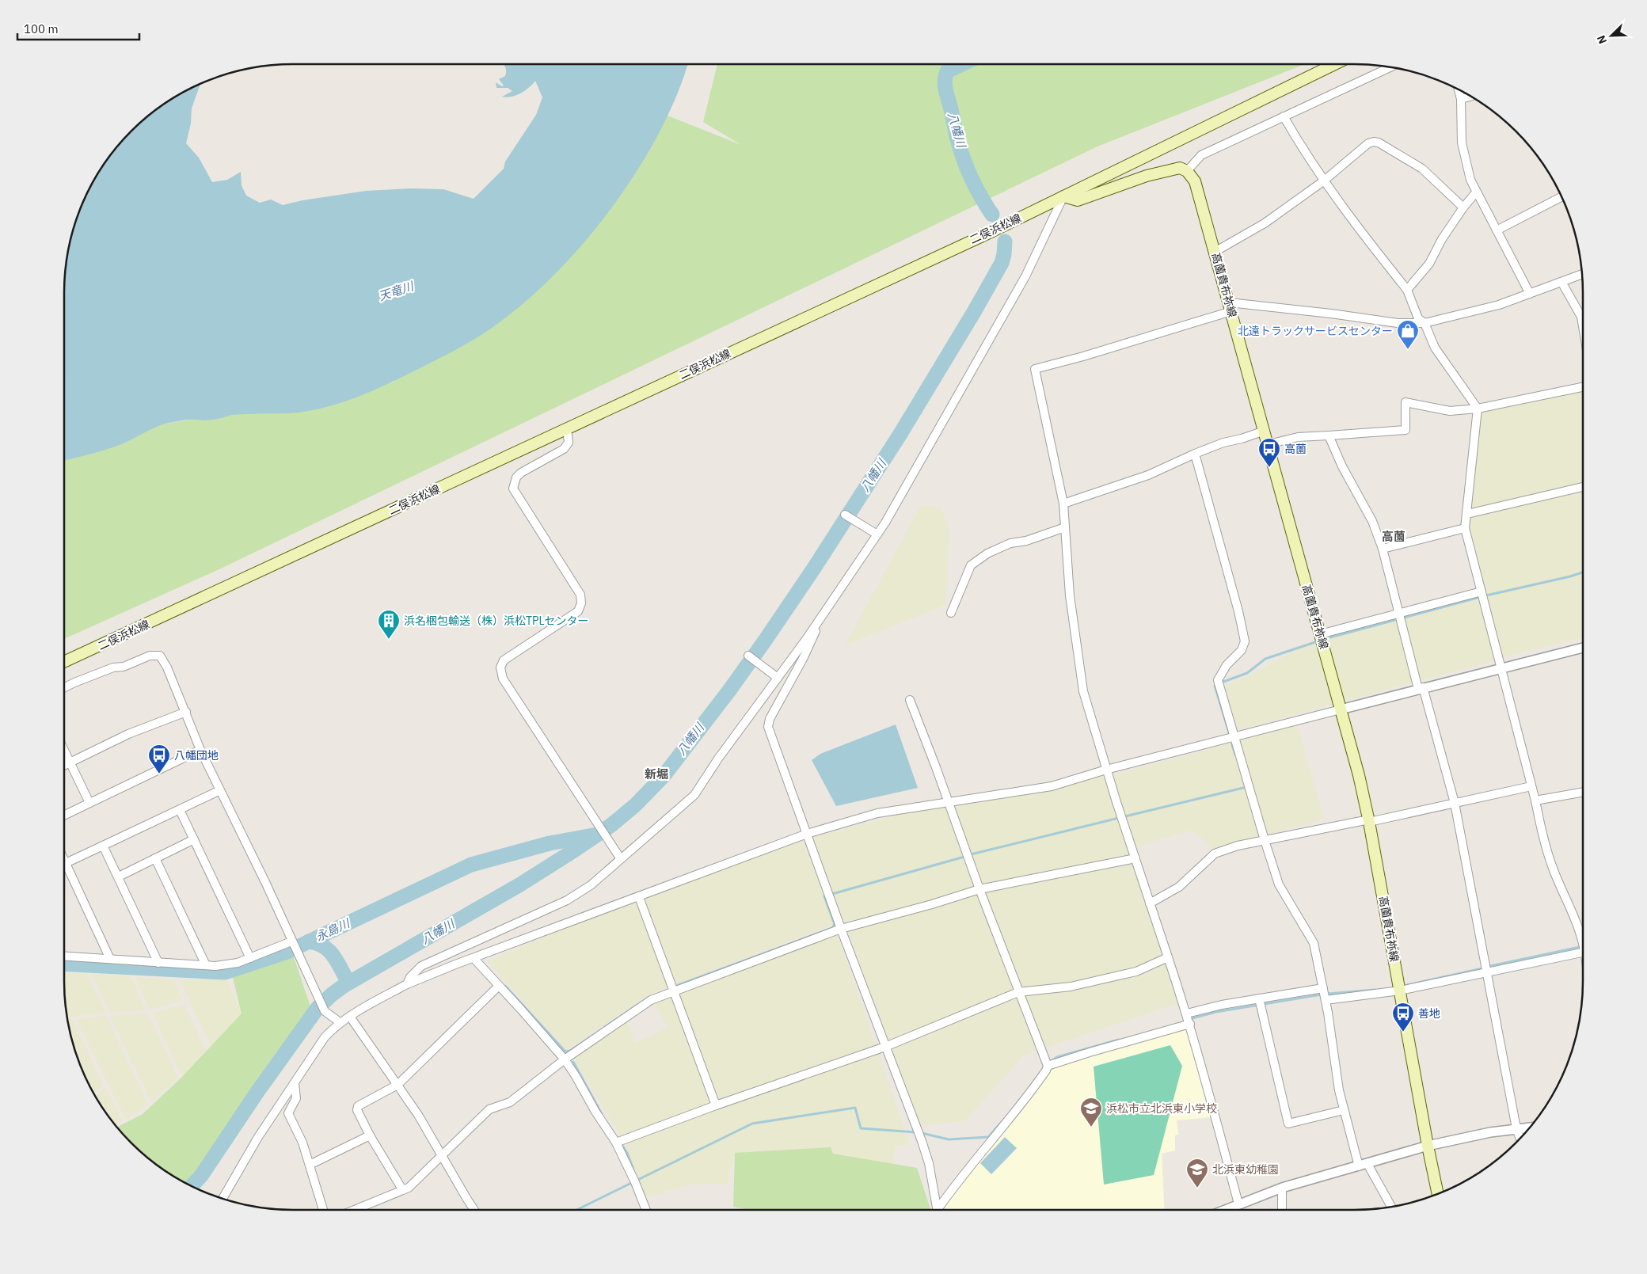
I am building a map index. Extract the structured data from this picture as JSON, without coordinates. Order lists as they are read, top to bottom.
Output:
{
  "streets": {
    "main road": ["二俣浜松線", "高薗貴布祢線"]
  },
  "districts": ["高薗", "新堀"],
  "water": ["八幡川", "天竜川", "永島川"],
  "places": {
    "shop": ["北遠トラックサービスセンター"],
    "bus stop": ["高薗", "八幡団地", "善地"],
    "building": ["浜名梱包輸送（株）浜松TPLセンター"],
    "school or university": ["浜松市立北浜東小学校", "北浜東幼稚園"]
  },
  "scale_bar": "100 m",
  "north": "bottom left"
}
